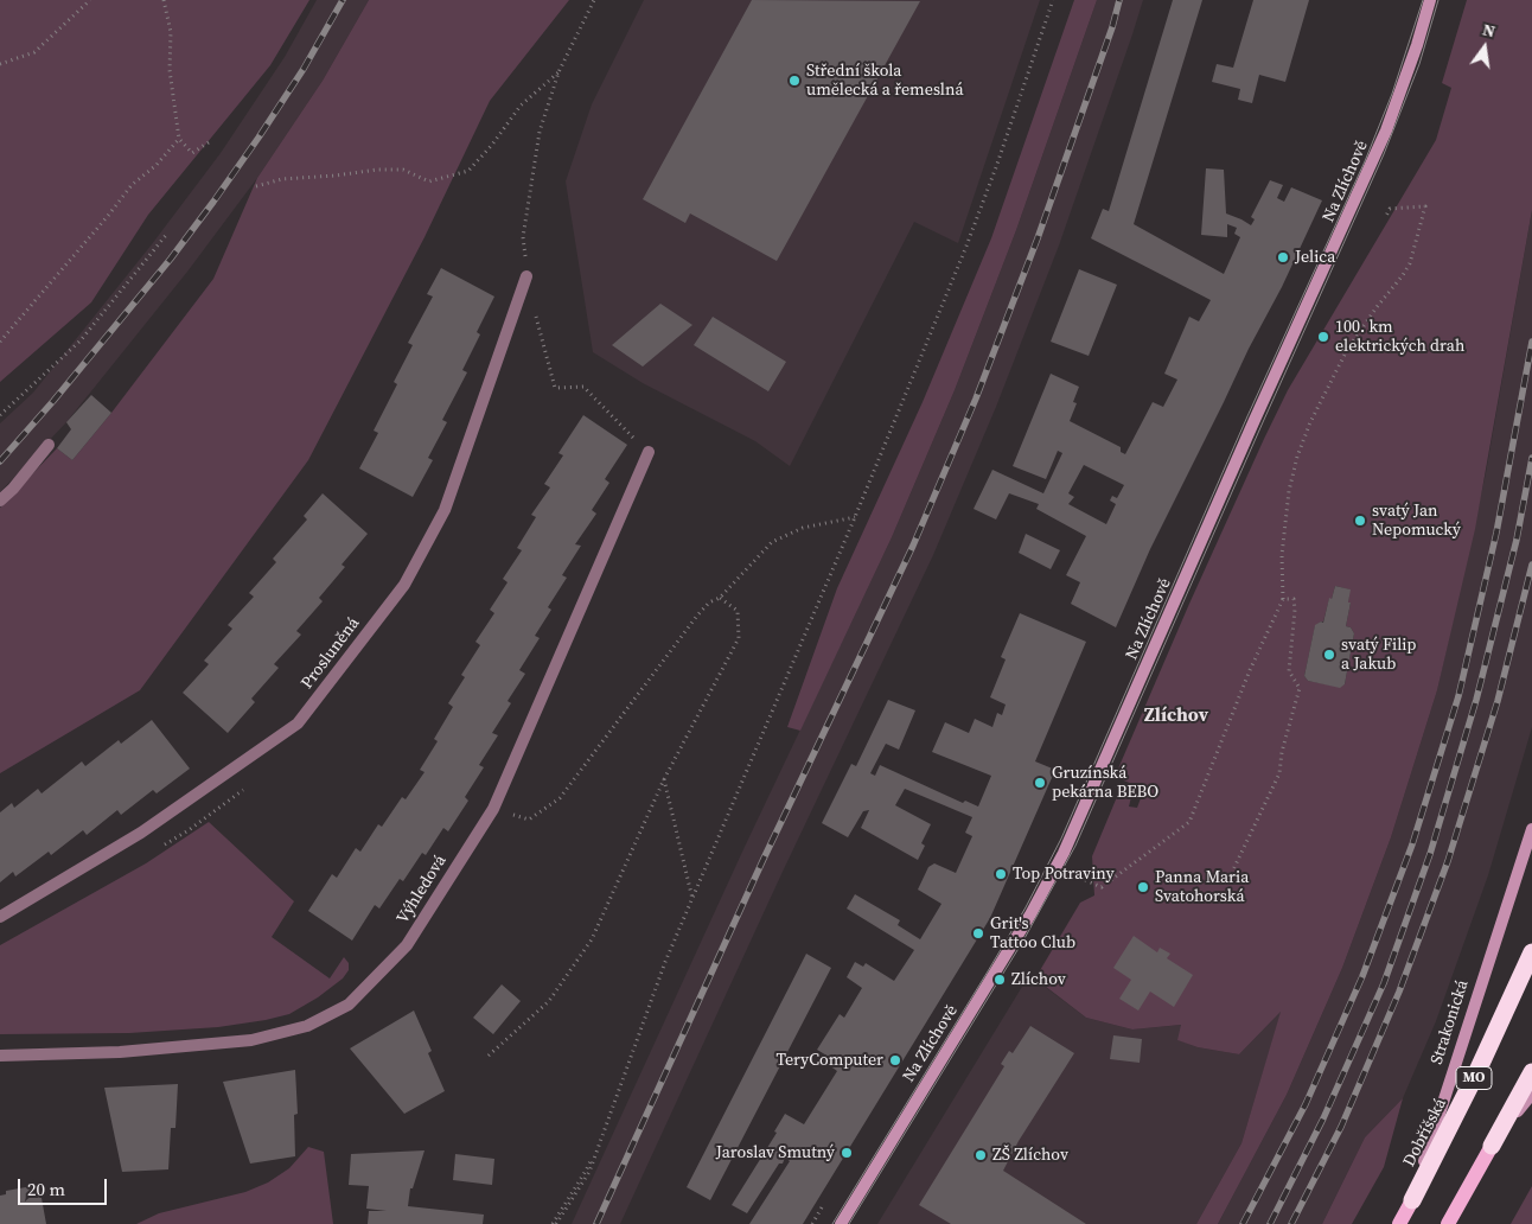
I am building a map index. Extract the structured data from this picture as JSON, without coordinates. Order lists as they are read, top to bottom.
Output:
{
  "streets": {
    "highway": ["MO", "Dobříšská"],
    "main road": ["Strakonická"],
    "street": ["Na Zlíchově", "Prosluněná", "Výhledová"]
  },
  "crossings": [
    ["Strakonická", "Dobříšská"]
  ],
  "districts": ["Zlíchov"],
  "places": [
    "Střední škola umělecká a řemeslná",
    "Jelica",
    "100. km elektrických drah",
    "svatý Jan Nepomucký",
    "svatý Filip a Jakub",
    "Gruzínská pekárna BEBO",
    "Top Potraviny",
    "Panna Maria Svatohorská",
    "Grit's Tattoo Club",
    "Zlíchov",
    "TeryComputer",
    "Jaroslav Smutný",
    "ZŠ Zlíchov"
  ],
  "scale_bar": "20 m",
  "north": "top"
}
